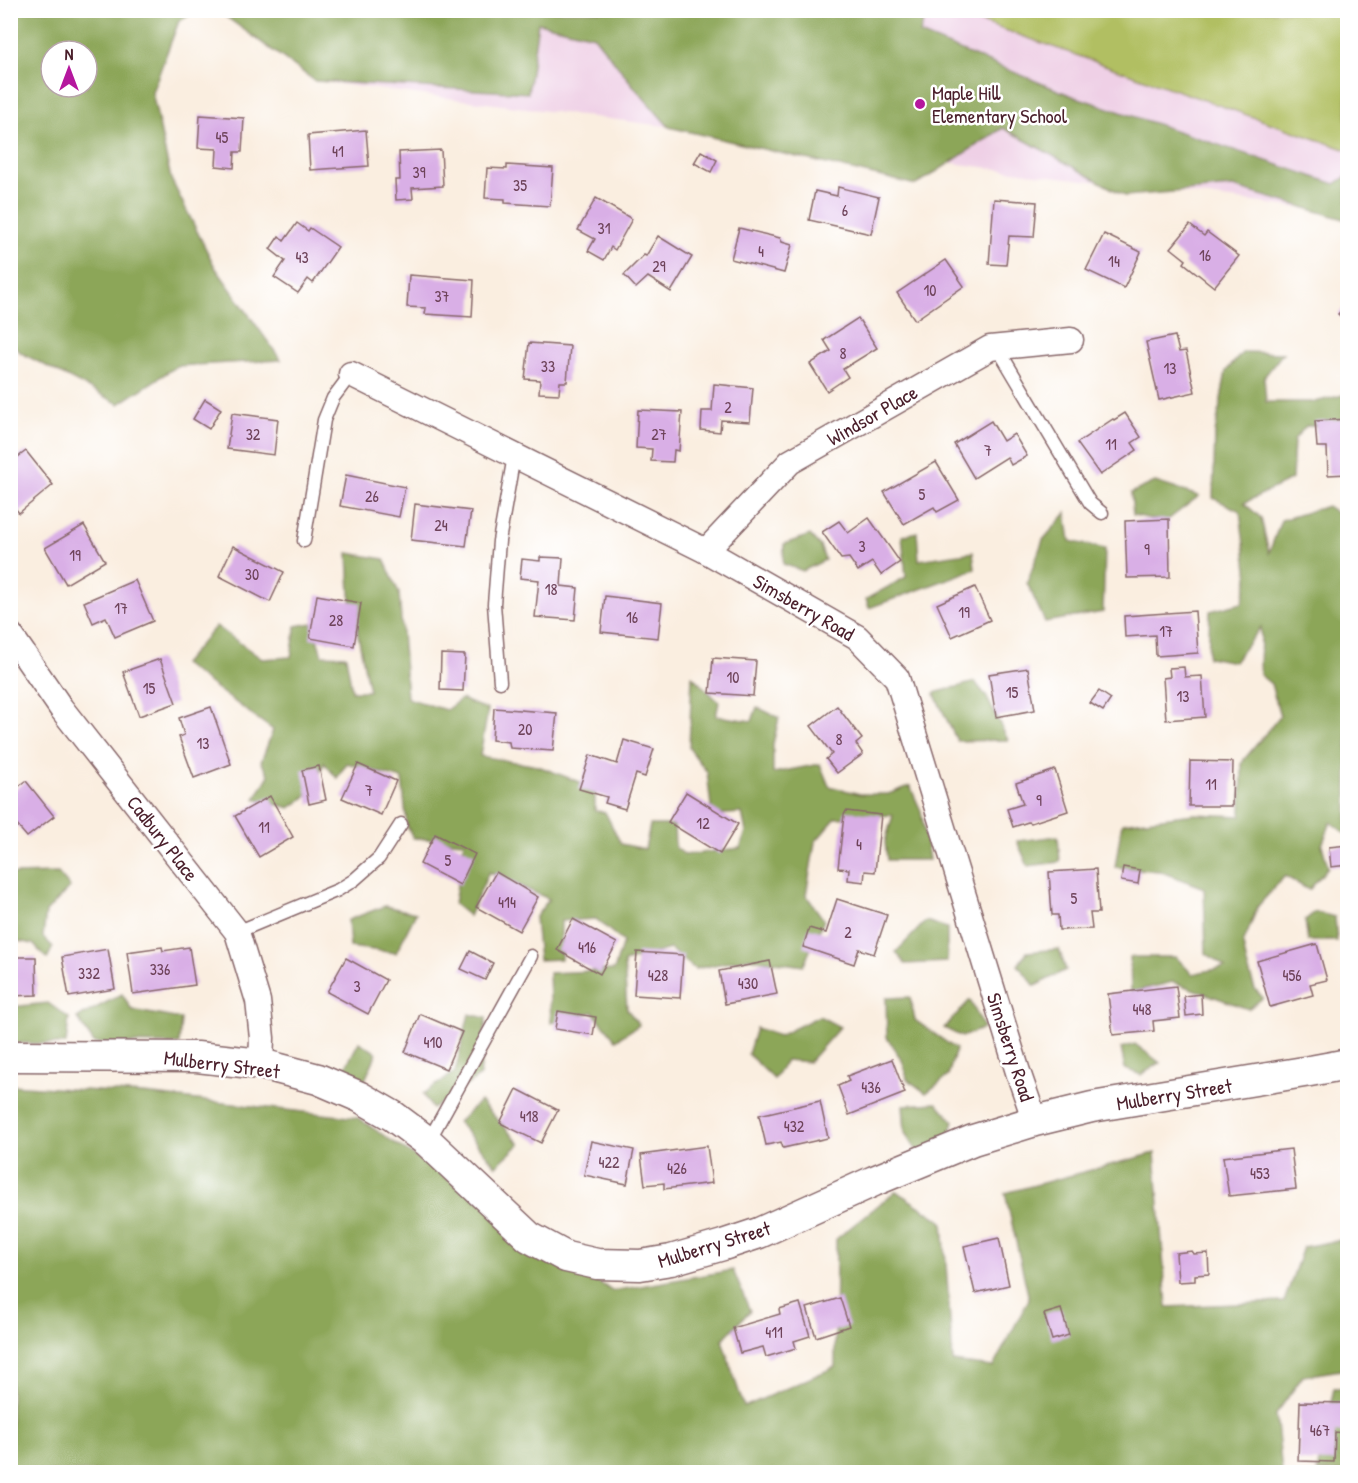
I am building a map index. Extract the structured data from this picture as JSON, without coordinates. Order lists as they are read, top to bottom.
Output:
{
  "streets": {
    "street": [
      "Windsor Place",
      "Simsberry Road",
      "Cadbury Place",
      "Mulberry Street"
    ]
  },
  "crossings": [
    ["Windsor Place", "Simsberry Road"],
    ["Simsberry Road", "Mulberry Street"],
    ["Cadbury Place", "Mulberry Street"]
  ],
  "places": ["Maple Hill Elementary School"],
  "house_numbers": [
    "45",
    "41",
    "39",
    "35",
    "6",
    "31",
    "4",
    "16",
    "43",
    "14",
    "29",
    "10",
    "37",
    "8",
    "33",
    "13",
    "2",
    "32",
    "27",
    "11",
    "7",
    "5",
    "26",
    "24",
    "3",
    "9",
    "19",
    "30",
    "18",
    "17",
    "19",
    "16",
    "28",
    "17",
    "10",
    "15",
    "15",
    "13",
    "20",
    "8",
    "13",
    "11",
    "7",
    "9",
    "12",
    "11",
    "4",
    "5",
    "5",
    "414",
    "2",
    "416",
    "336",
    "332",
    "428",
    "456",
    "430",
    "3",
    "448",
    "410",
    "436",
    "418",
    "432",
    "422",
    "426",
    "453",
    "411",
    "467"
  ],
  "north": "top"
}
